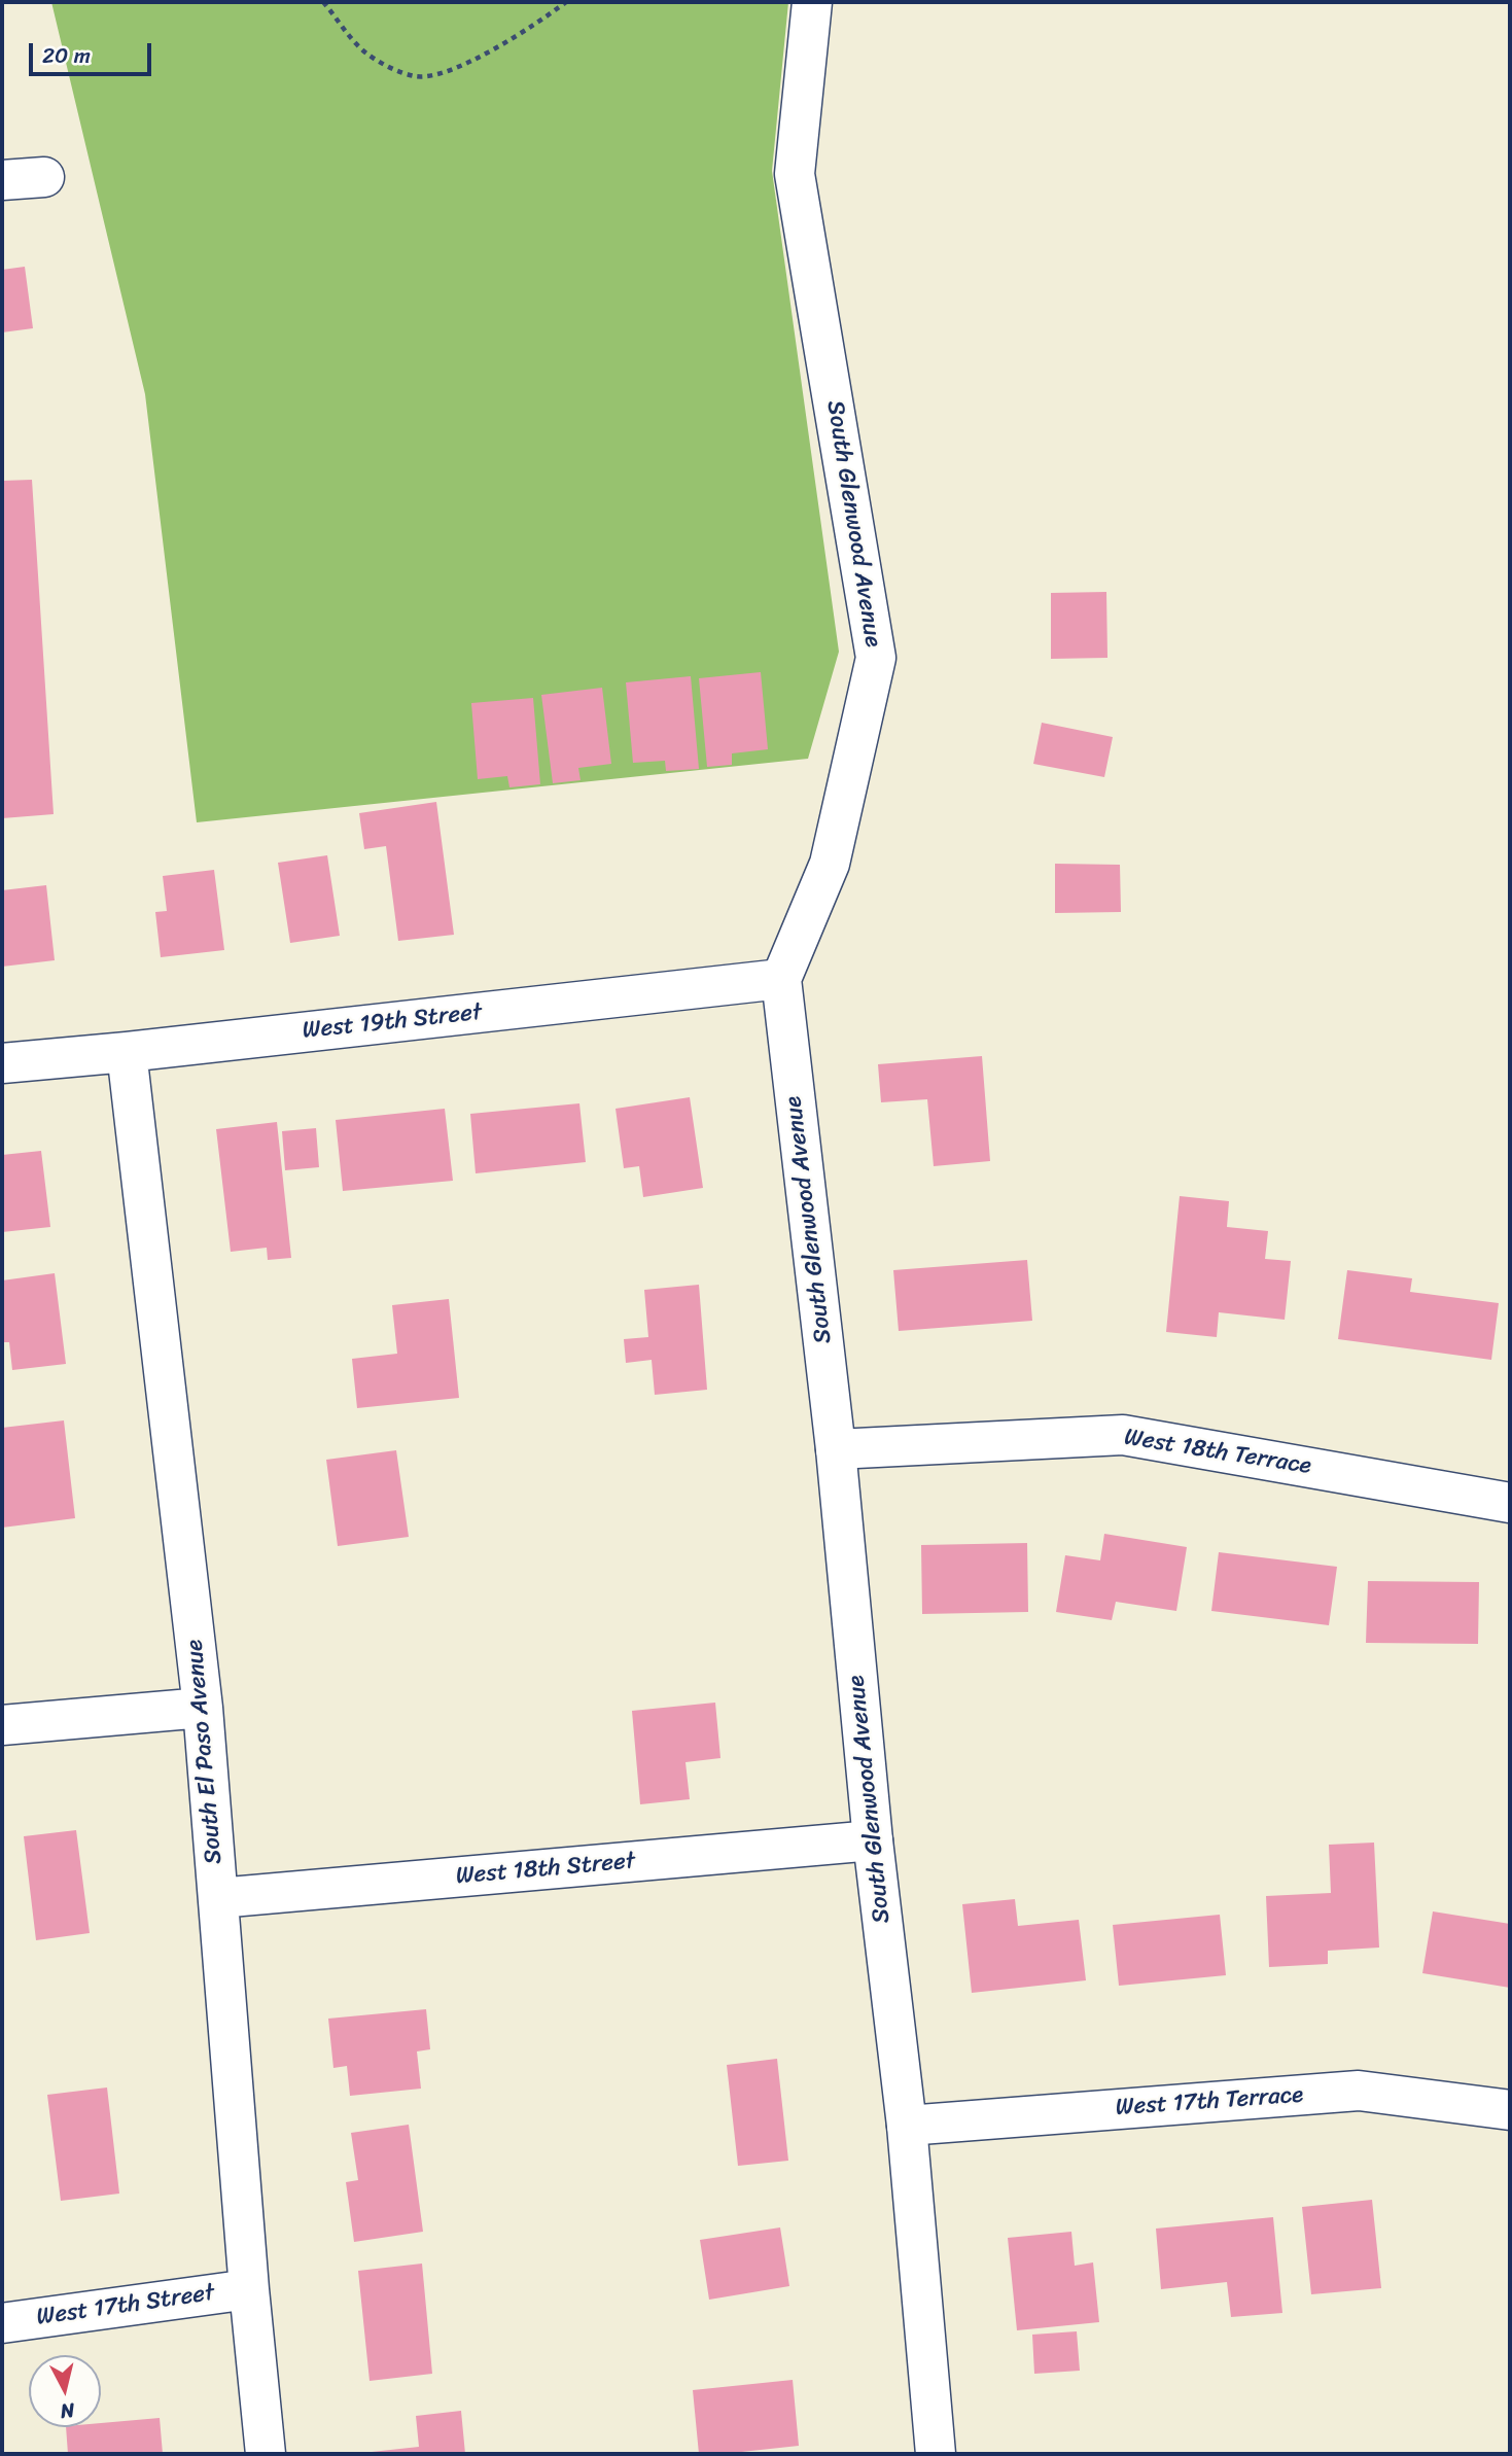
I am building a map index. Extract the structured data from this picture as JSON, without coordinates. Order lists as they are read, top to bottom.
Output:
{
  "streets": {
    "street": [
      "South Glenwood Avenue",
      "West 19th Street",
      "West 18th Terrace",
      "South El Paso Avenue",
      "West 18th Street",
      "West 17th Terrace",
      "West 17th Street"
    ]
  },
  "crossings": [
    ["South Glenwood Avenue", "West 19th Street"],
    ["South Glenwood Avenue", "West 18th Terrace"],
    ["South Glenwood Avenue", "West 18th Street"],
    ["South Glenwood Avenue", "West 17th Terrace"],
    ["West 19th Street", "South El Paso Avenue"],
    ["South El Paso Avenue", "West 18th Street"],
    ["South El Paso Avenue", "West 17th Street"]
  ],
  "scale_bar": "20 m",
  "north": "bottom"
}
